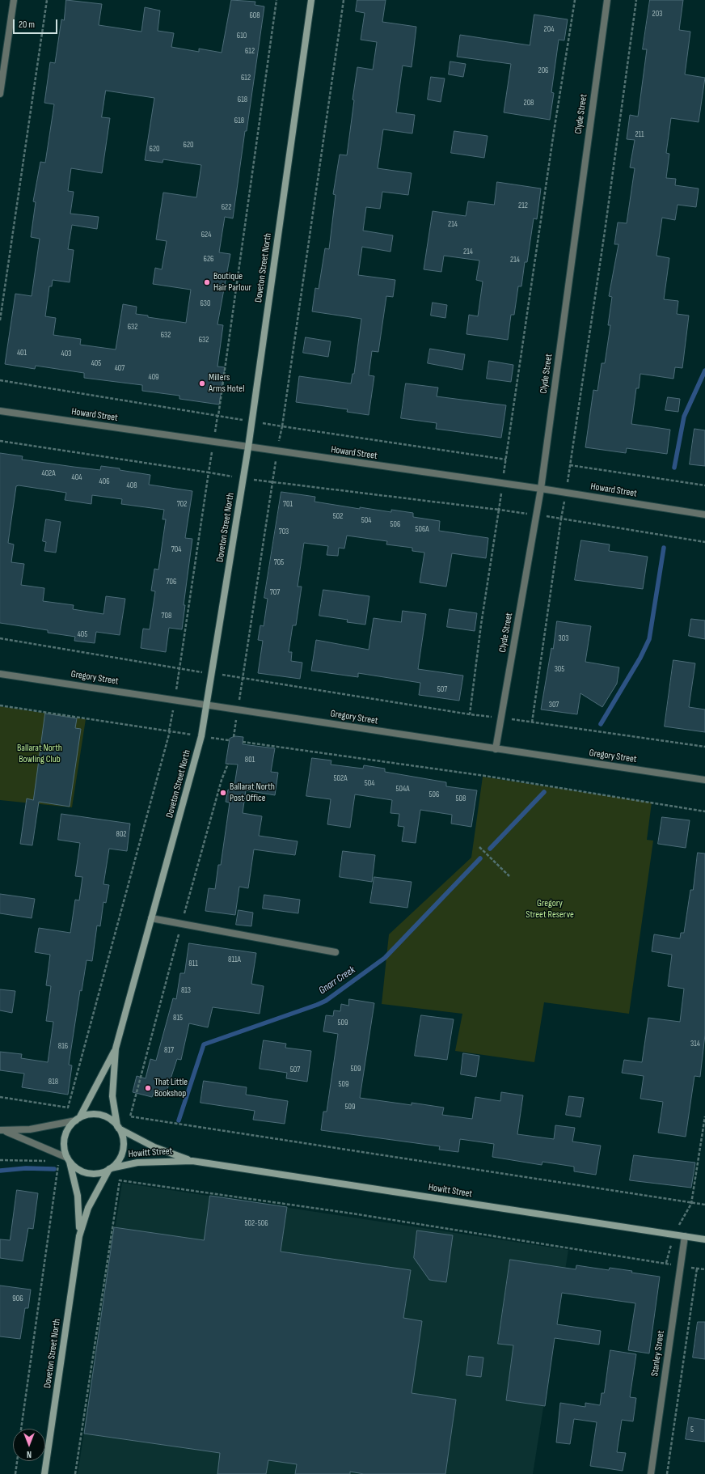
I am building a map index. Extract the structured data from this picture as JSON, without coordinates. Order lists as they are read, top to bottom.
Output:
{
  "streets": {
    "main road": ["Doveton Street North", "Howitt Street"],
    "street": [
      "Clyde Street",
      "Howard Street",
      "Gregory Street",
      "Stanley Street"
    ]
  },
  "crossings": [
    ["Clyde Street", "Howard Street"],
    ["Clyde Street", "Gregory Street"],
    ["Doveton Street North", "Howard Street"],
    ["Doveton Street North", "Gregory Street"],
    ["Doveton Street North", "Howitt Street"],
    ["Howitt Street", "Stanley Street"]
  ],
  "water": ["Gnarr Creek"],
  "parks": ["Ballarat North Bowling Club", "Gregory Street Reserve"],
  "places": [
    "Boutique Hair Parlour",
    "Millers Arms Hotel",
    "Ballarat North Post Office",
    "That Little Bookshop"
  ],
  "house_numbers": [
    "203",
    "608",
    "204",
    "610",
    "612",
    "206",
    "612",
    "618",
    "208",
    "618",
    "211",
    "620",
    "620",
    "212",
    "622",
    "214",
    "624",
    "214",
    "626",
    "214",
    "630",
    "632",
    "632",
    "632",
    "401",
    "403",
    "405",
    "407",
    "409",
    "402A",
    "404",
    "406",
    "408",
    "702",
    "701",
    "502",
    "504",
    "506",
    "506A",
    "703",
    "704",
    "705",
    "706",
    "707",
    "708",
    "405",
    "303",
    "305",
    "507",
    "307",
    "801",
    "502A",
    "504",
    "504A",
    "506",
    "508",
    "802",
    "811A",
    "811",
    "813",
    "815",
    "509",
    "314",
    "816",
    "817",
    "509",
    "507",
    "818",
    "509",
    "509",
    "502-506",
    "906",
    "5"
  ],
  "scale_bar": "20 m",
  "north": "bottom"
}
